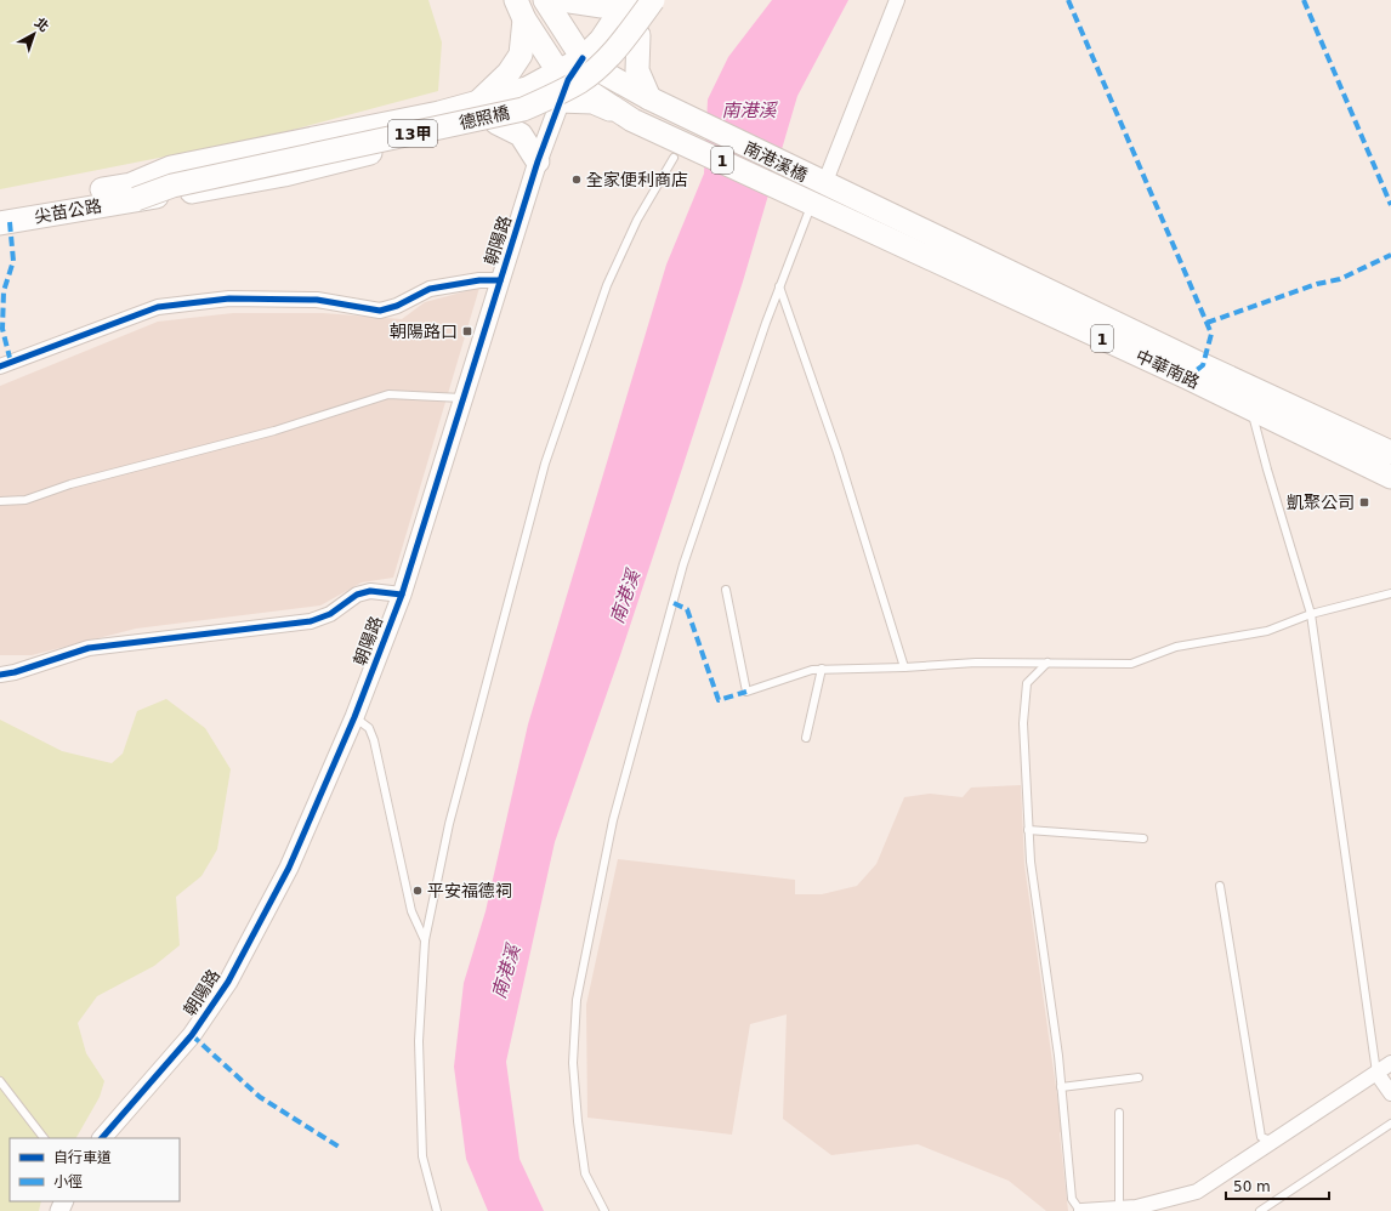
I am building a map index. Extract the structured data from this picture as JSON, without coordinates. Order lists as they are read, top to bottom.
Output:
{
  "streets": {
    "main road": [
      "德照橋",
      "13甲",
      "1",
      "南港溪橋",
      "尖苗公路",
      "中華南路"
    ],
    "street": ["朝陽路"]
  },
  "crossings": [
    ["德照橋", "尖苗公路"],
    ["1", "南港溪橋"],
    ["南港溪橋", "中華南路"]
  ],
  "water": ["南港溪"],
  "places": {
    "other": ["全家便利商店", "平安福德祠"],
    "transit": ["朝陽路口", "凱聚公司"]
  },
  "legend": ["自行車道", "小徑"],
  "scale_bar": "50 m",
  "north": "top right"
}
